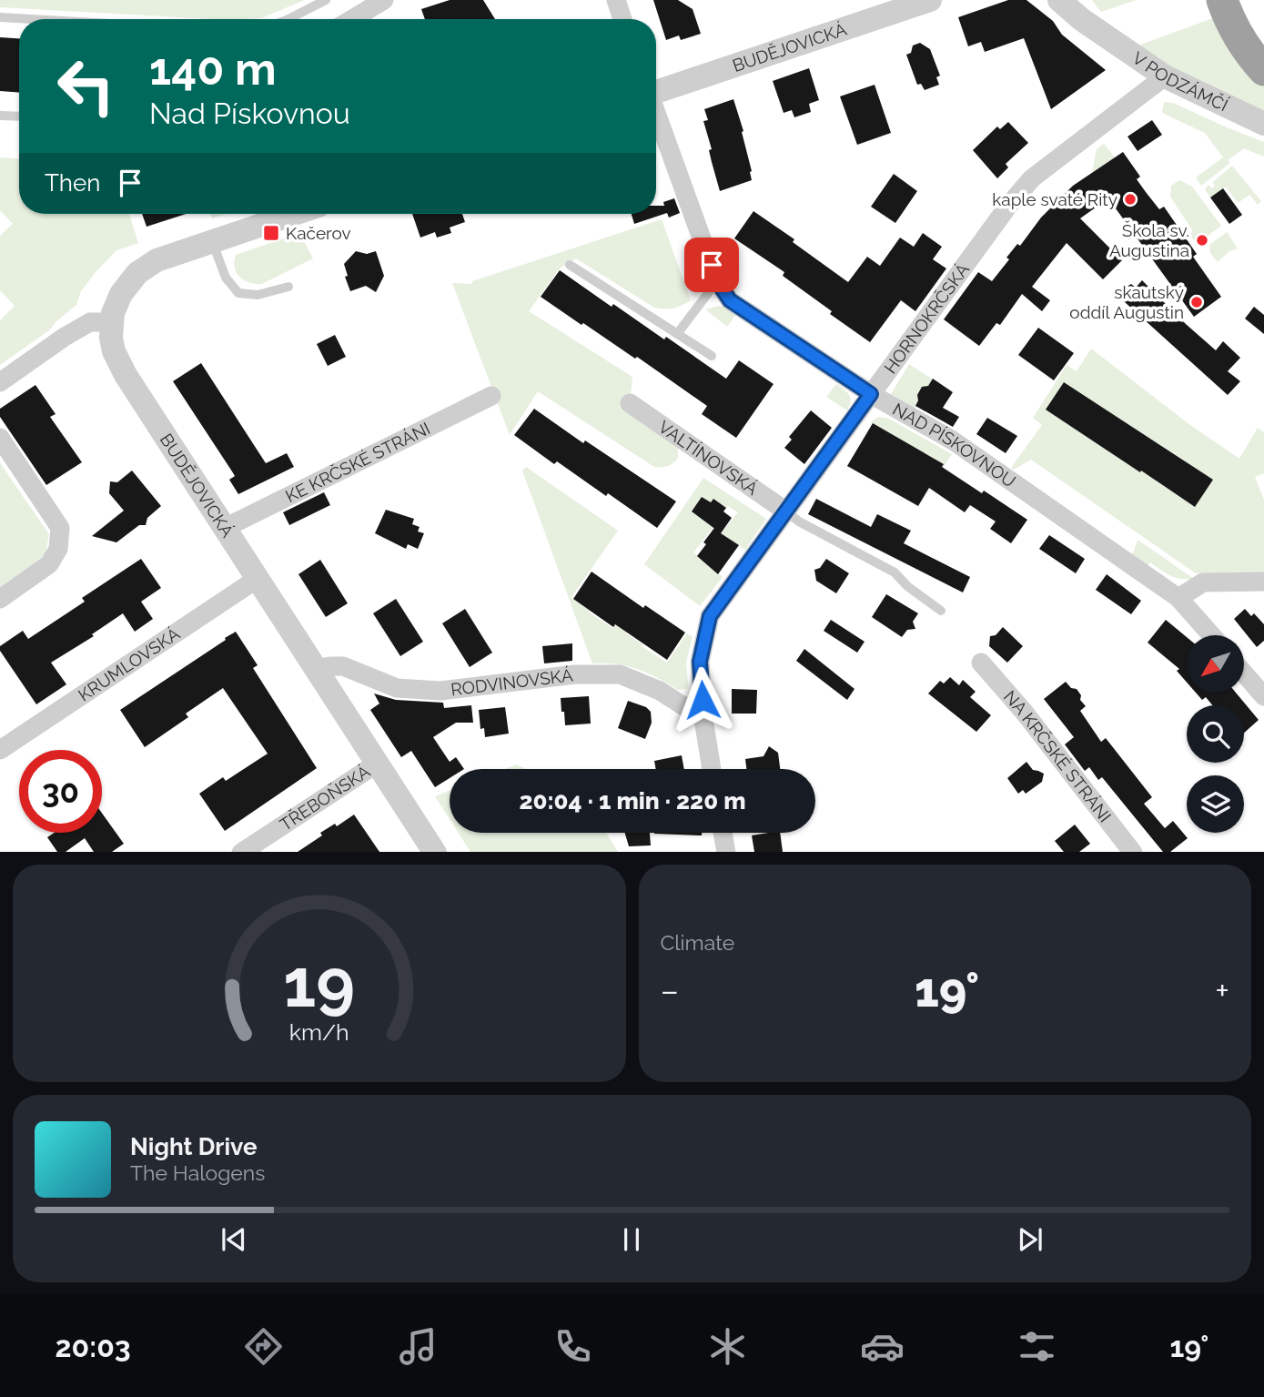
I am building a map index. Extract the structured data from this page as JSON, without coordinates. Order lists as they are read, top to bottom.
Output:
{
  "streets": {
    "street": [
      "BUDĚJOVICKÁ",
      "V PODZÁMČÍ",
      "HORNOKRČSKÁ",
      "NAD PÍSKOVNOU",
      "VALTÍNOVSKÁ",
      "KE KRČSKÉ STRÁNI",
      "KRUMLOVSKÁ",
      "RODVINOVSKÁ",
      "NA KRČSKÉ STRÁNI",
      "TŘEBOŇSKÁ"
    ]
  },
  "crossings": [
    ["BUDĚJOVICKÁ", "KE KRČSKÉ STRÁNI"],
    ["BUDĚJOVICKÁ", "KRUMLOVSKÁ"],
    ["BUDĚJOVICKÁ", "RODVINOVSKÁ"],
    ["BUDĚJOVICKÁ", "TŘEBOŇSKÁ"],
    ["V PODZÁMČÍ", "HORNOKRČSKÁ"],
    ["HORNOKRČSKÁ", "NAD PÍSKOVNOU"],
    ["HORNOKRČSKÁ", "VALTÍNOVSKÁ"],
    ["HORNOKRČSKÁ", "RODVINOVSKÁ"]
  ],
  "places": {
    "other": ["kaple svaté Rity", "Škola sv. Augustina", "skautský oddíl Augustin"],
    "transit": ["Kačerov"]
  },
  "north": "bottom left",
  "page": {
    "turn": ["140 m", "Nad Pískovnou"],
    "then": "Then",
    "limit": "30",
    "trip": "20:04 · 1 min · 220 m",
    "tile": "Climate",
    "heat": ["−", "19°", "+"],
    "song": ["Night Drive", "The Halogens"],
    "tabs": ["20:03", "19°"],
    "gauge": ["19", "km/h"]
  }
}
